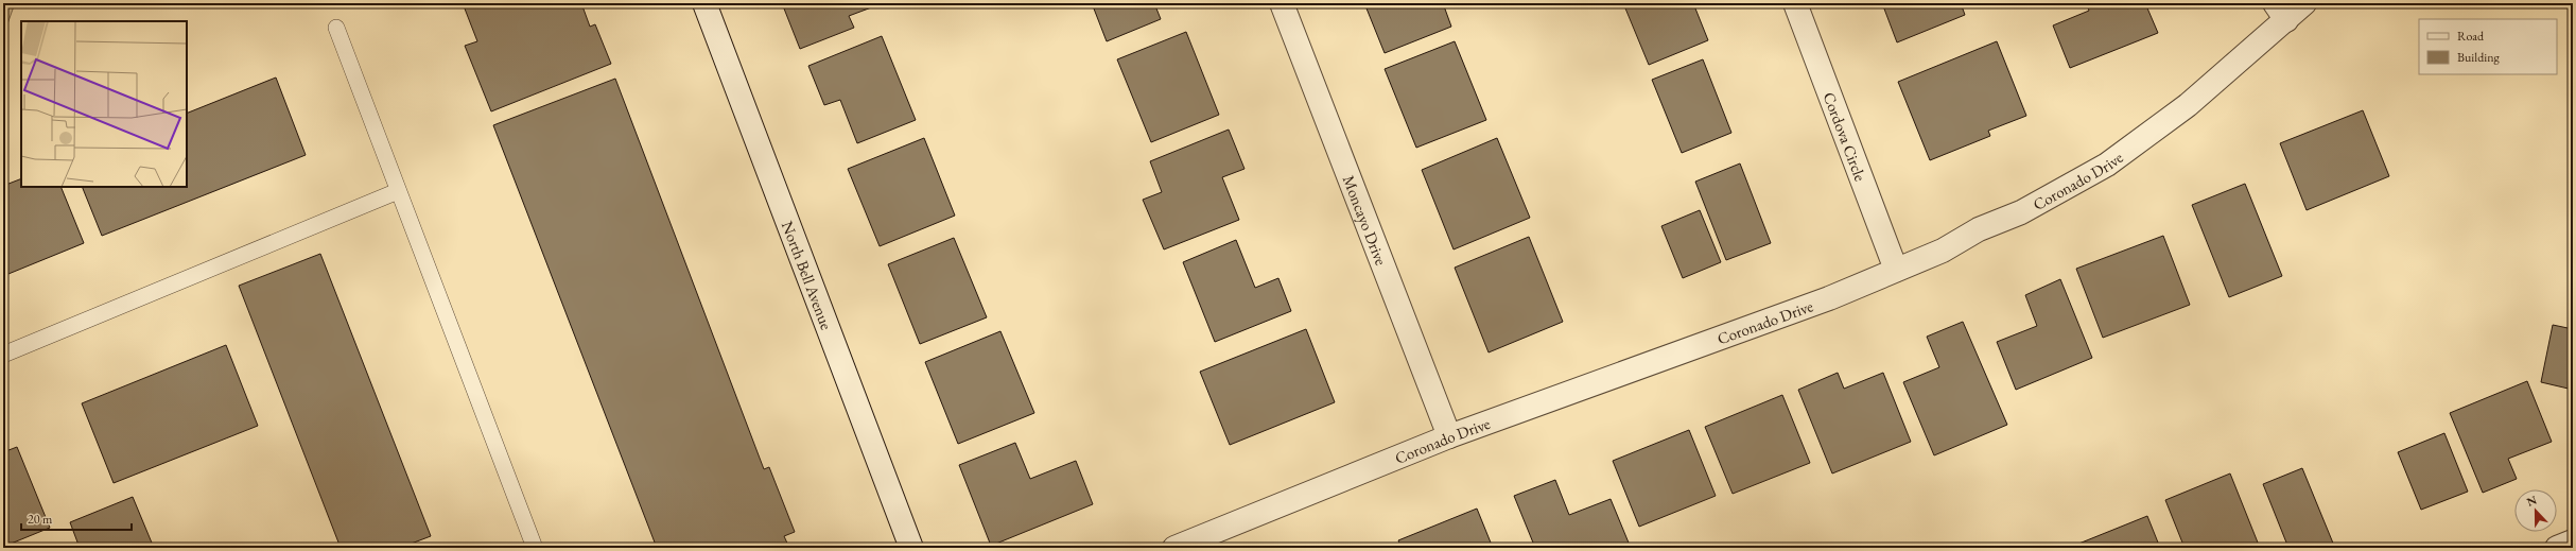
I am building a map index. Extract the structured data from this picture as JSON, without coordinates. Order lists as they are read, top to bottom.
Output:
{
  "streets": {
    "street": [
      "Cordova Circle",
      "Coronado Drive",
      "Moncayo Drive",
      "North Bell Avenue"
    ]
  },
  "crossings": [
    ["Cordova Circle", "Coronado Drive"],
    ["Coronado Drive", "Moncayo Drive"]
  ],
  "legend": ["Road", "Building"],
  "scale_bar": "20 m",
  "north": "top"
}
